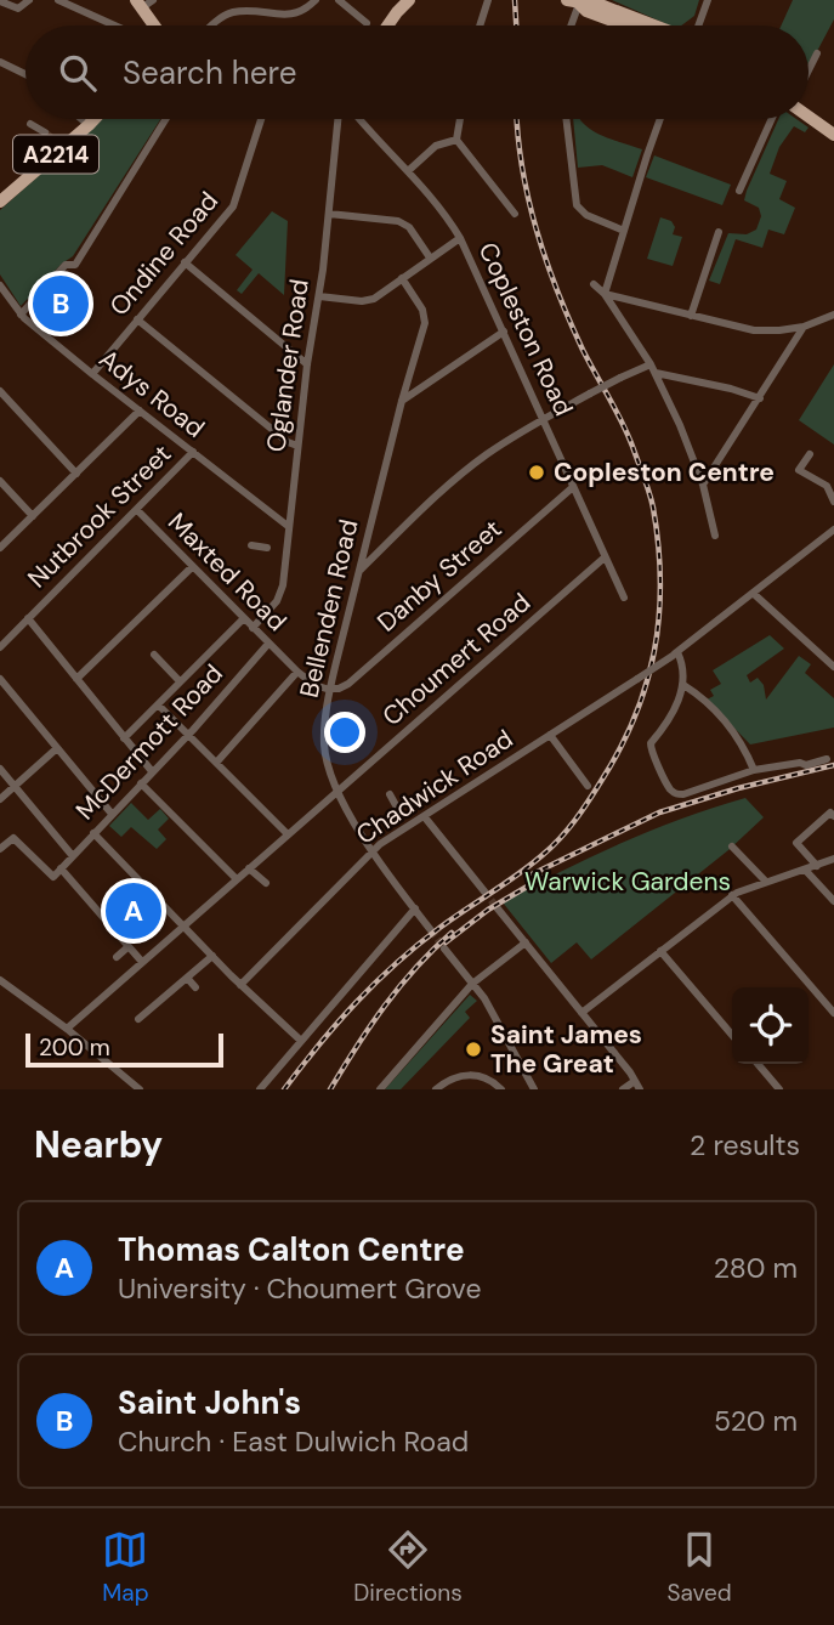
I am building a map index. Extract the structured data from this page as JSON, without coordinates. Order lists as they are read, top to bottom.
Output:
{
  "streets": {
    "main road": ["A2214"],
    "street": [
      "Ondine Road",
      "Copleston Road",
      "Oglander Road",
      "Adys Road",
      "Nutbrook Street",
      "Maxted Road",
      "Danby Street",
      "Bellenden Road",
      "Choumert Road",
      "McDermott Road",
      "Chadwick Road"
    ]
  },
  "crossings": [
    ["Ondine Road", "Adys Road"],
    ["Copleston Road", "Danby Street"],
    ["Copleston Road", "Choumert Road"],
    ["Oglander Road", "Adys Road"],
    ["Oglander Road", "Maxted Road"],
    ["Adys Road", "Nutbrook Street"],
    ["Nutbrook Street", "Maxted Road"],
    ["Maxted Road", "Danby Street"],
    ["Maxted Road", "Bellenden Road"],
    ["Maxted Road", "McDermott Road"],
    ["Danby Street", "Bellenden Road"],
    ["Bellenden Road", "Choumert Road"],
    ["Bellenden Road", "Chadwick Road"]
  ],
  "parks": ["Warwick Gardens"],
  "places": ["Copleston Centre", "Saint James The Great"],
  "scale_bar": "200 m",
  "page": {
    "search": "Search here",
    "pins": ["B", "A"],
    "scale": "200 m",
    "heading": ["Nearby", "2 results"],
    "list": [
      {
        "mark": "A",
        "name": "Thomas Calton Centre",
        "note": "University · Choumert Grove",
        "value": "280 m"
      },
      {
        "mark": "B",
        "name": "Saint John's",
        "note": "Church · East Dulwich Road",
        "value": "520 m"
      }
    ],
    "nav": ["Map", "Directions", "Saved"]
  }
}
